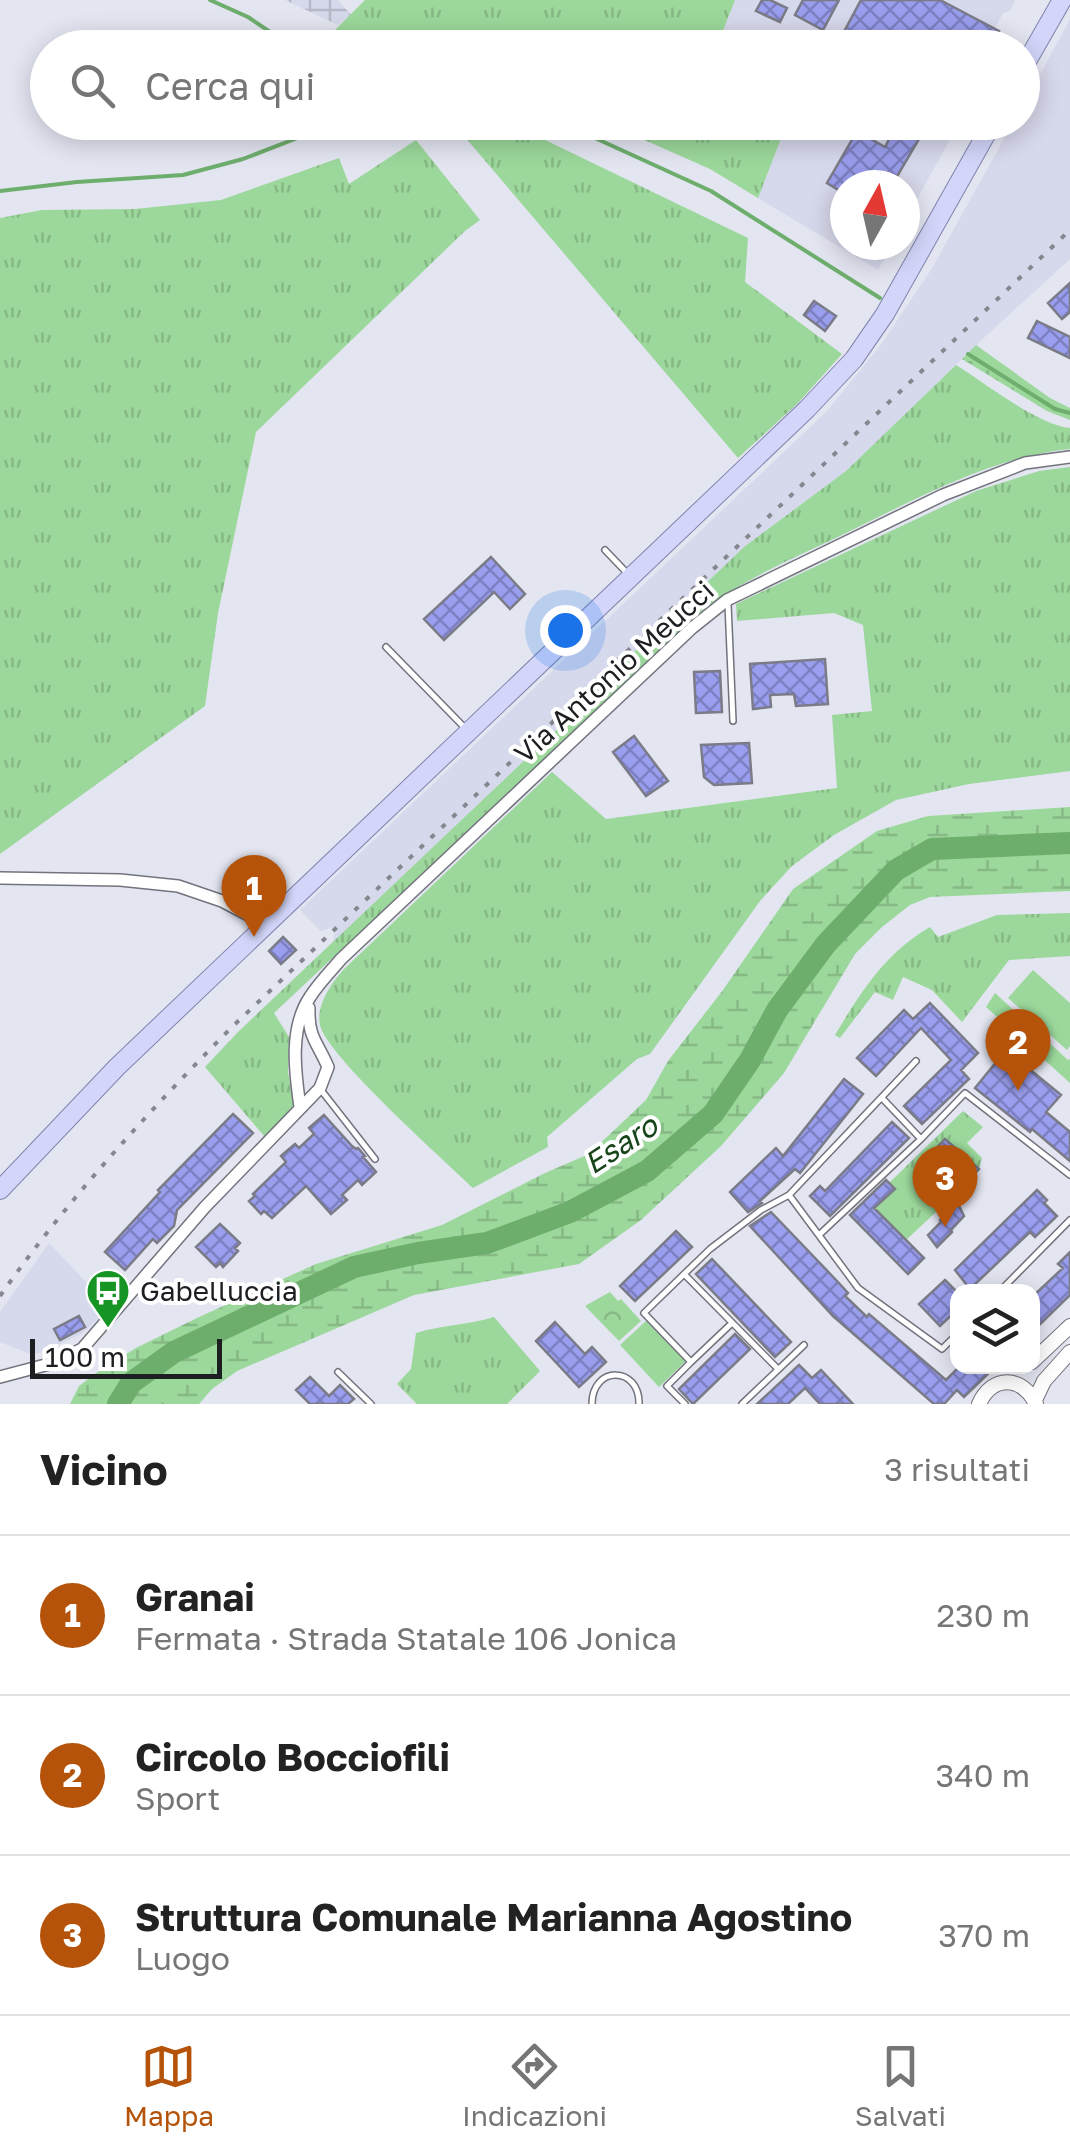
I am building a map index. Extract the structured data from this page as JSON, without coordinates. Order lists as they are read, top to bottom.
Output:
{
  "streets": {
    "street": ["Via Antonio Meucci"]
  },
  "water": ["Esaro"],
  "places": {
    "bus stop": ["Gabelluccia"]
  },
  "scale_bar": "100 m",
  "north": "top",
  "page": {
    "search": "Cerca qui",
    "pins": ["1", "2", "3"],
    "scale": "100 m",
    "heading": ["Vicino", "3 risultati"],
    "list": [
      {
        "mark": "1",
        "name": "Granai",
        "note": "Fermata · Strada Statale 106 Jonica",
        "value": "230 m"
      },
      {
        "mark": "2",
        "name": "Circolo Bocciofili",
        "note": "Sport",
        "value": "340 m"
      },
      {
        "mark": "3",
        "name": "Struttura Comunale Marianna Agostino",
        "note": "Luogo",
        "value": "370 m"
      }
    ],
    "nav": ["Mappa", "Indicazioni", "Salvati"]
  }
}
